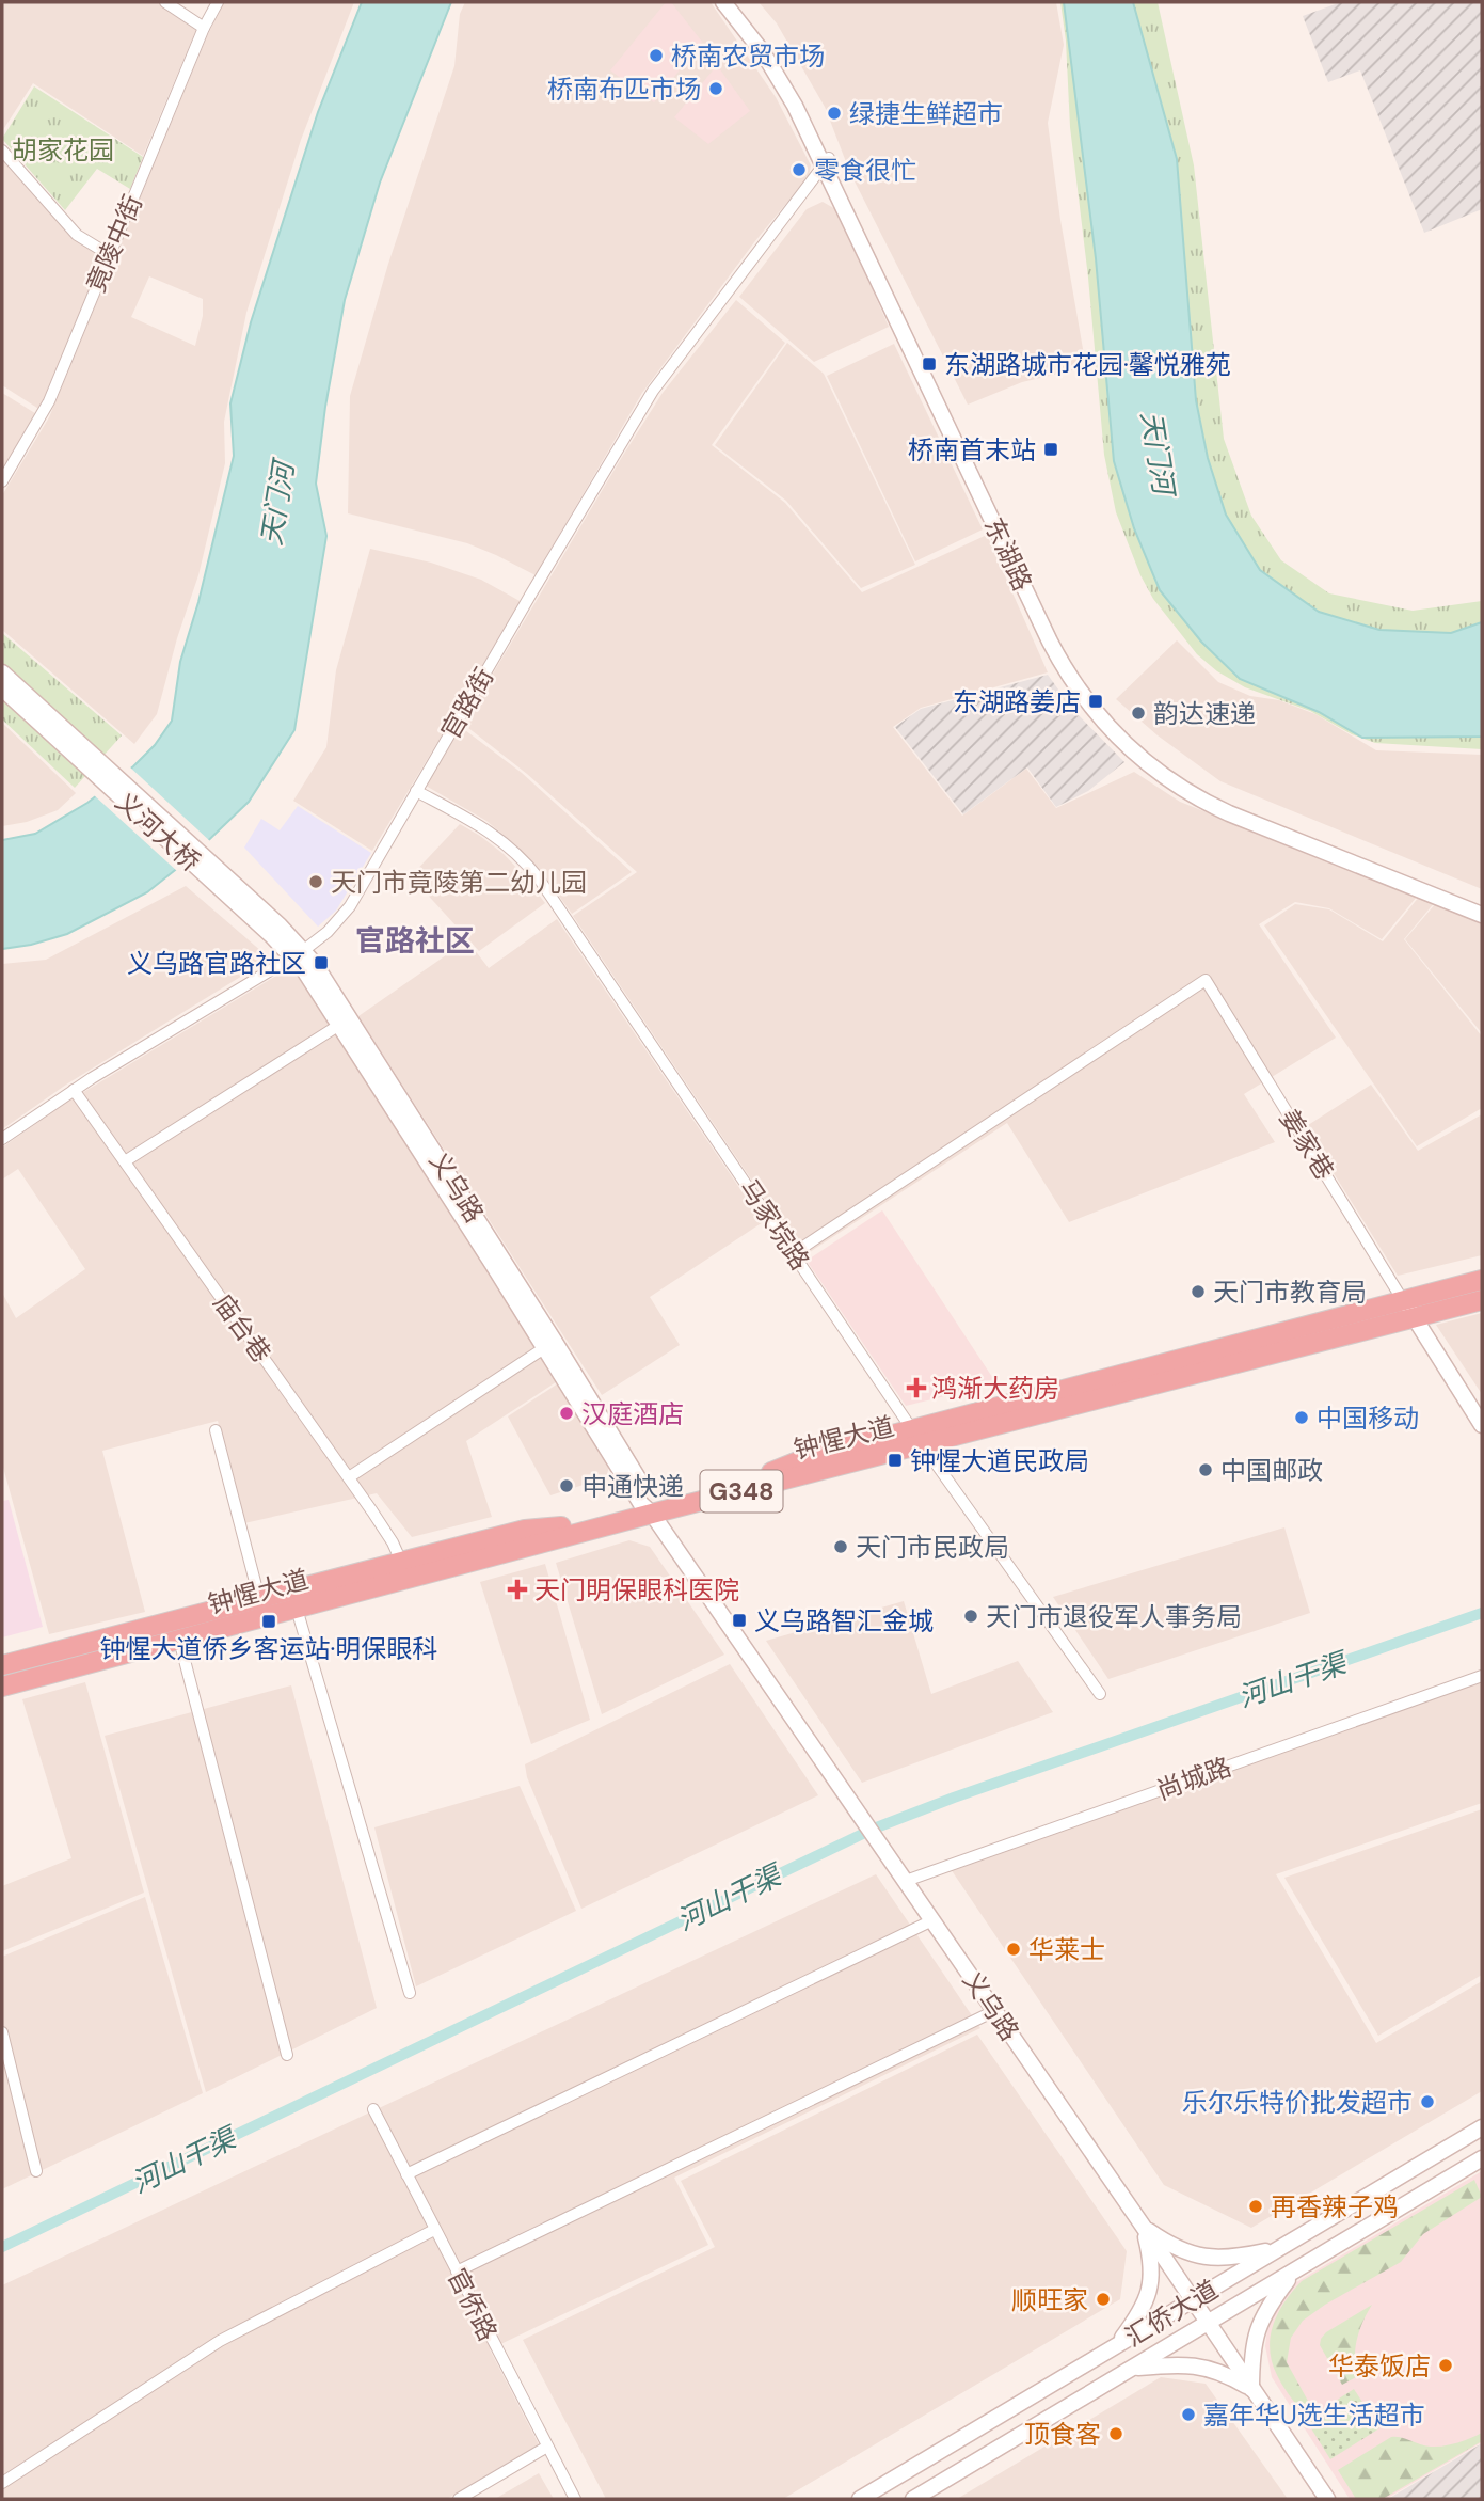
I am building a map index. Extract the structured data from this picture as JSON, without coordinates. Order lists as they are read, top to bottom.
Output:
{
  "streets": {
    "highway": ["钟惺大道", "G348"],
    "main road": [
      "东湖路",
      "义河大桥",
      "义乌路",
      "汇侨大道"
    ],
    "street": [
      "竟陵中街",
      "官路街",
      "姜家巷",
      "马家垸路",
      "庙台巷",
      "尚城路",
      "官侨路"
    ]
  },
  "crossings": [
    ["东湖路", "官路街"],
    ["官路街", "义乌路"],
    ["官路街", "马家垸路"],
    ["官路街", "庙台巷"],
    ["义河大桥", "义乌路"],
    ["姜家巷", "马家垸路"],
    ["姜家巷", "钟惺大道"],
    ["义乌路", "钟惺大道"],
    ["义乌路", "尚城路"],
    ["义乌路", "汇侨大道"],
    ["马家垸路", "钟惺大道"],
    ["庙台巷", "钟惺大道"]
  ],
  "districts": ["官路社区"],
  "water": ["天门河", "河山干渠"],
  "parks": ["胡家花园"],
  "places": {
    "other": [
      "桥南农贸市场",
      "桥南布匹市场",
      "绿捷生鲜超市",
      "零食很忙",
      "韵达速递",
      "天门市竟陵第二幼儿园",
      "天门市教育局",
      "汉庭酒店",
      "中国移动",
      "中国邮政",
      "申通快递",
      "天门市民政局",
      "天门市退役军人事务局",
      "华莱士",
      "乐尔乐特价批发超市",
      "再香辣子鸡",
      "顺旺家",
      "华泰饭店",
      "嘉年华U选生活超市",
      "顶食客"
    ],
    "transit": [
      "东湖路城市花园·馨悦雅苑",
      "桥南首末站",
      "东湖路姜店",
      "义乌路官路社区",
      "钟惺大道民政局",
      "义乌路智汇金城",
      "钟惺大道侨乡客运站·明保眼科"
    ],
    "health": ["鸿渐大药房", "天门明保眼科医院"]
  }
}
